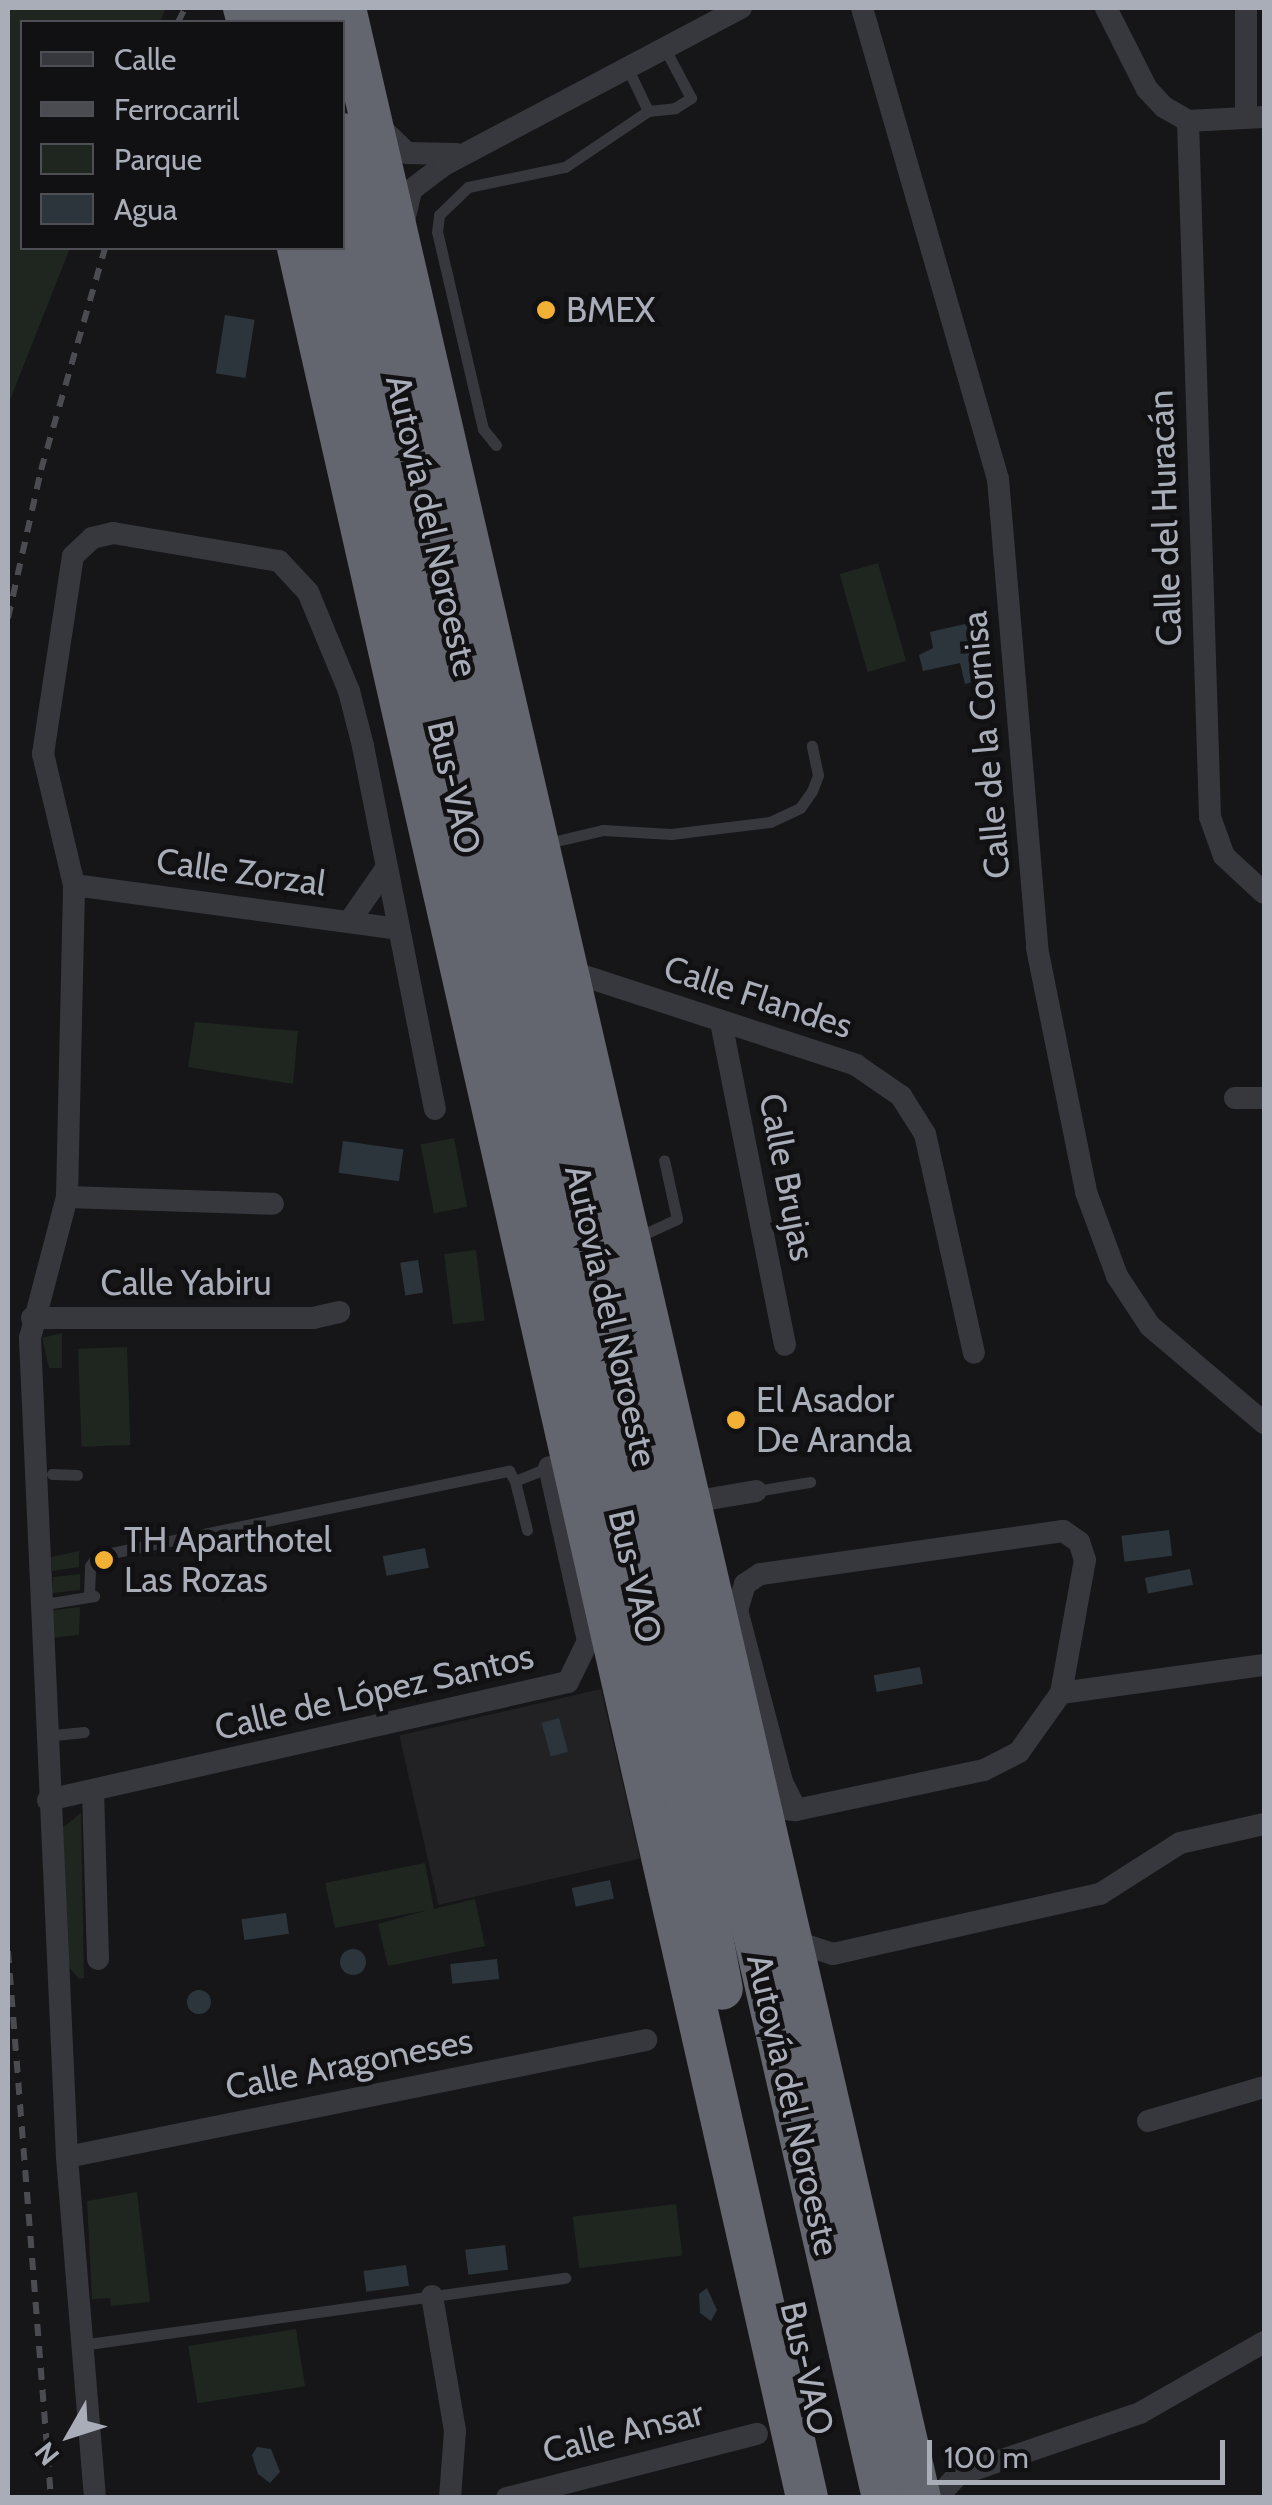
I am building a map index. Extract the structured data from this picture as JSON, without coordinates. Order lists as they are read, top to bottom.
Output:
{
  "streets": {
    "highway": ["Autovía del Noroeste", "Bus-VAO"],
    "street": [
      "Calle del Huracán",
      "Calle de la Cornisa",
      "Calle Zorzal",
      "Calle Flandes",
      "Calle Brujas",
      "Calle Yabiru",
      "Calle de López Santos",
      "Calle Aragoneses",
      "Calle Ansar"
    ]
  },
  "crossings": [
    ["Calle Flandes", "Calle Brujas"]
  ],
  "places": ["BMEX", "El Asador De Aranda", "TH Aparthotel Las Rozas"],
  "legend": [
    "Calle",
    "Ferrocarril",
    "Parque",
    "Agua"
  ],
  "scale_bar": "100 m",
  "north": "bottom left"
}
